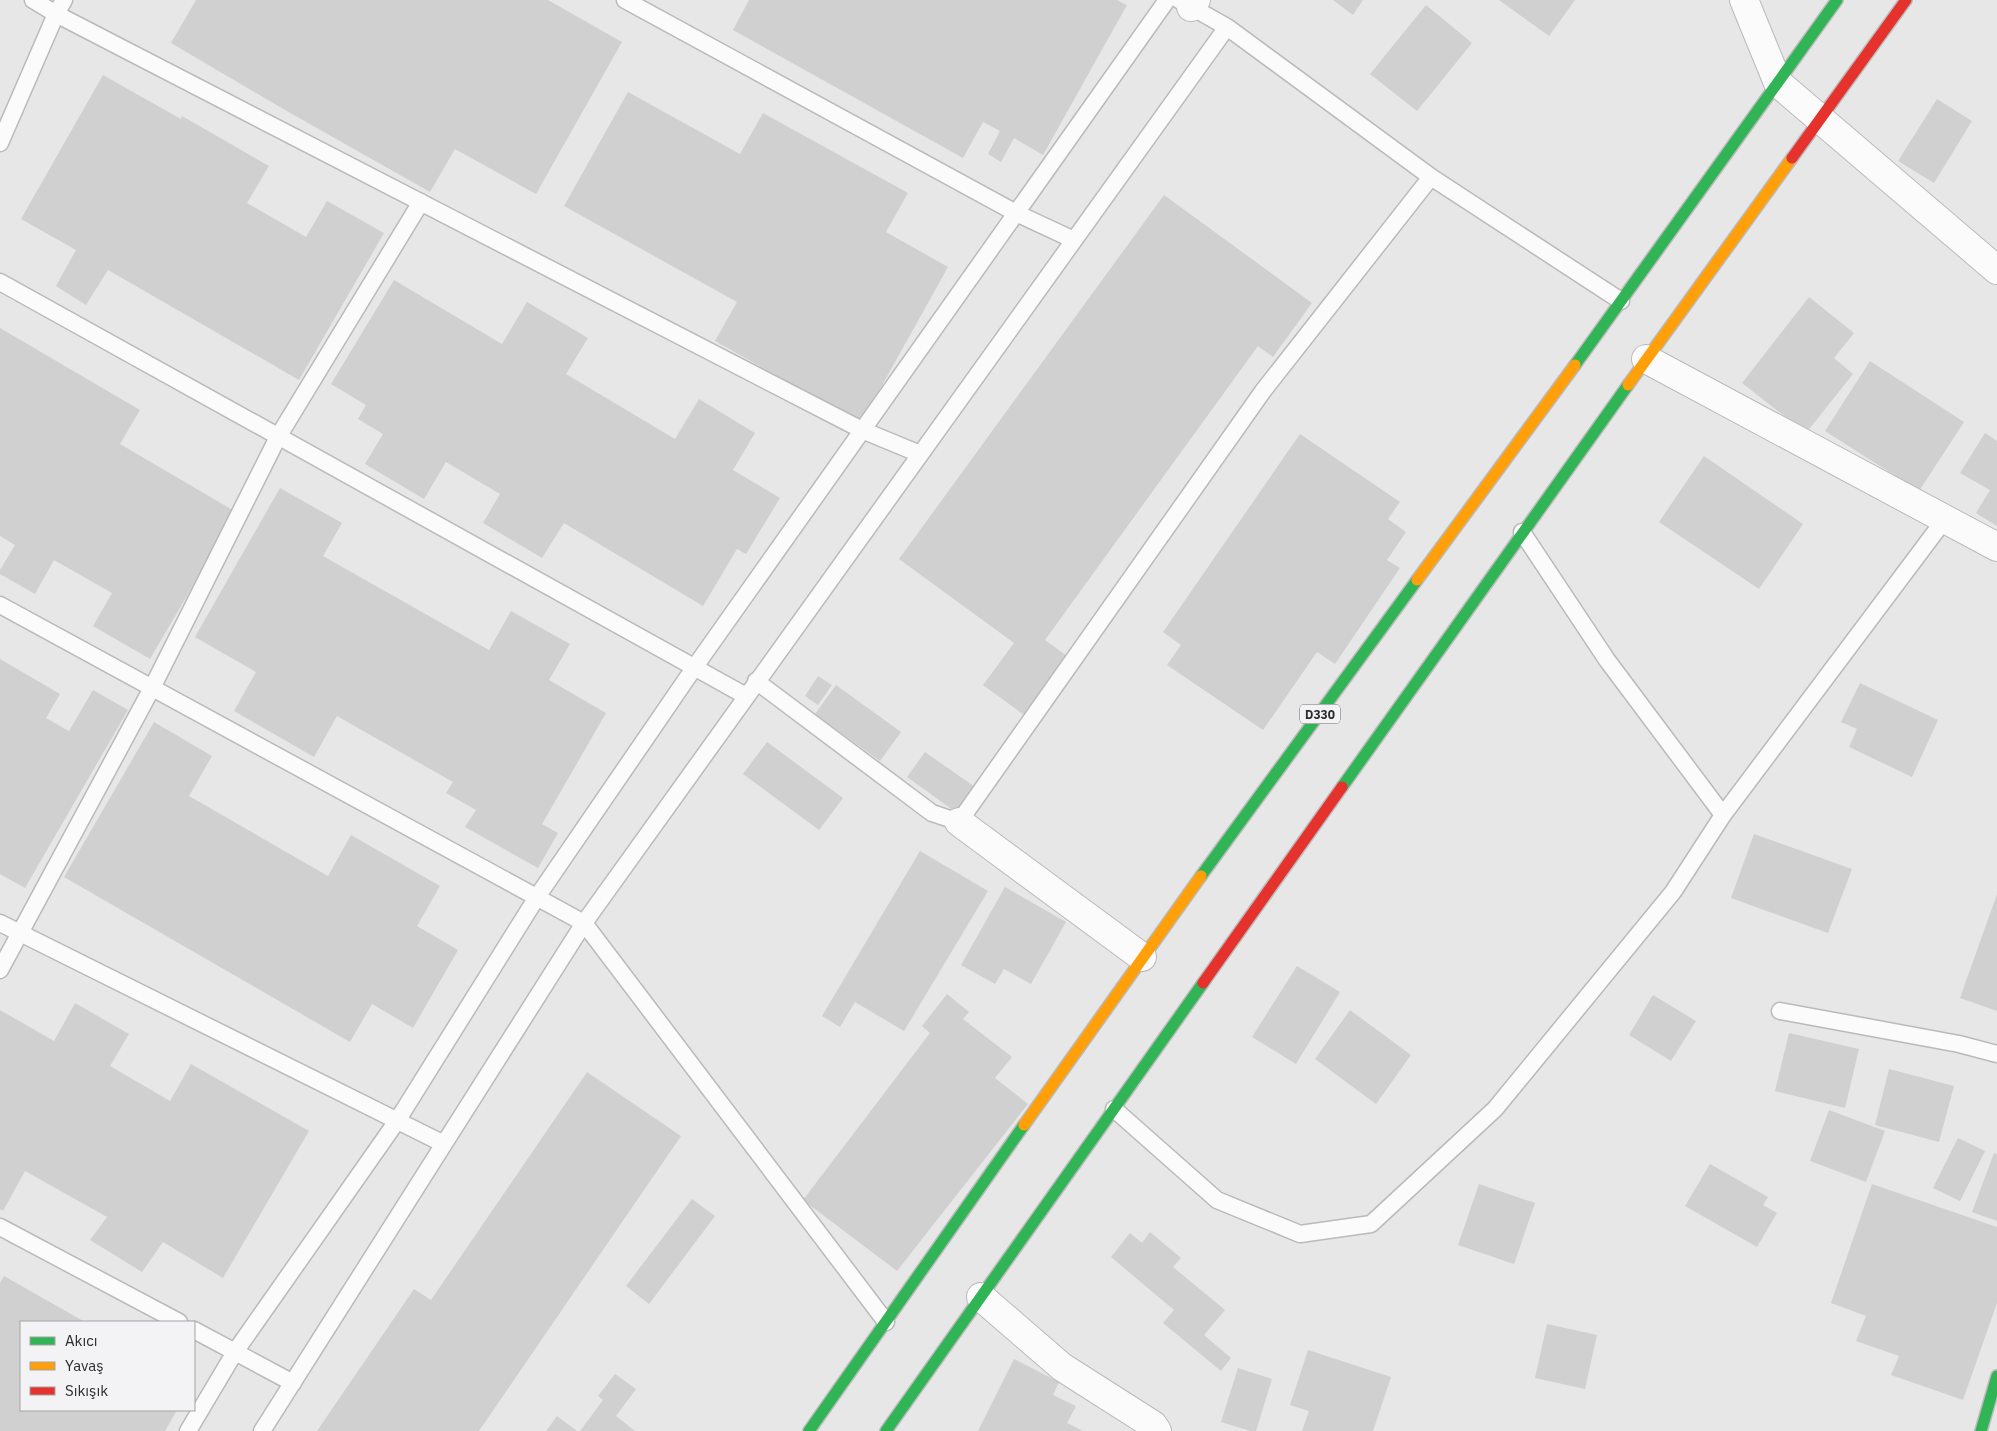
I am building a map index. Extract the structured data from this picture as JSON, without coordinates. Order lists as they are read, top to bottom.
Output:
{
  "streets": {
    "main road": ["D330"]
  },
  "legend": ["Akıcı", "Yavaş", "Sıkışık"]
}
